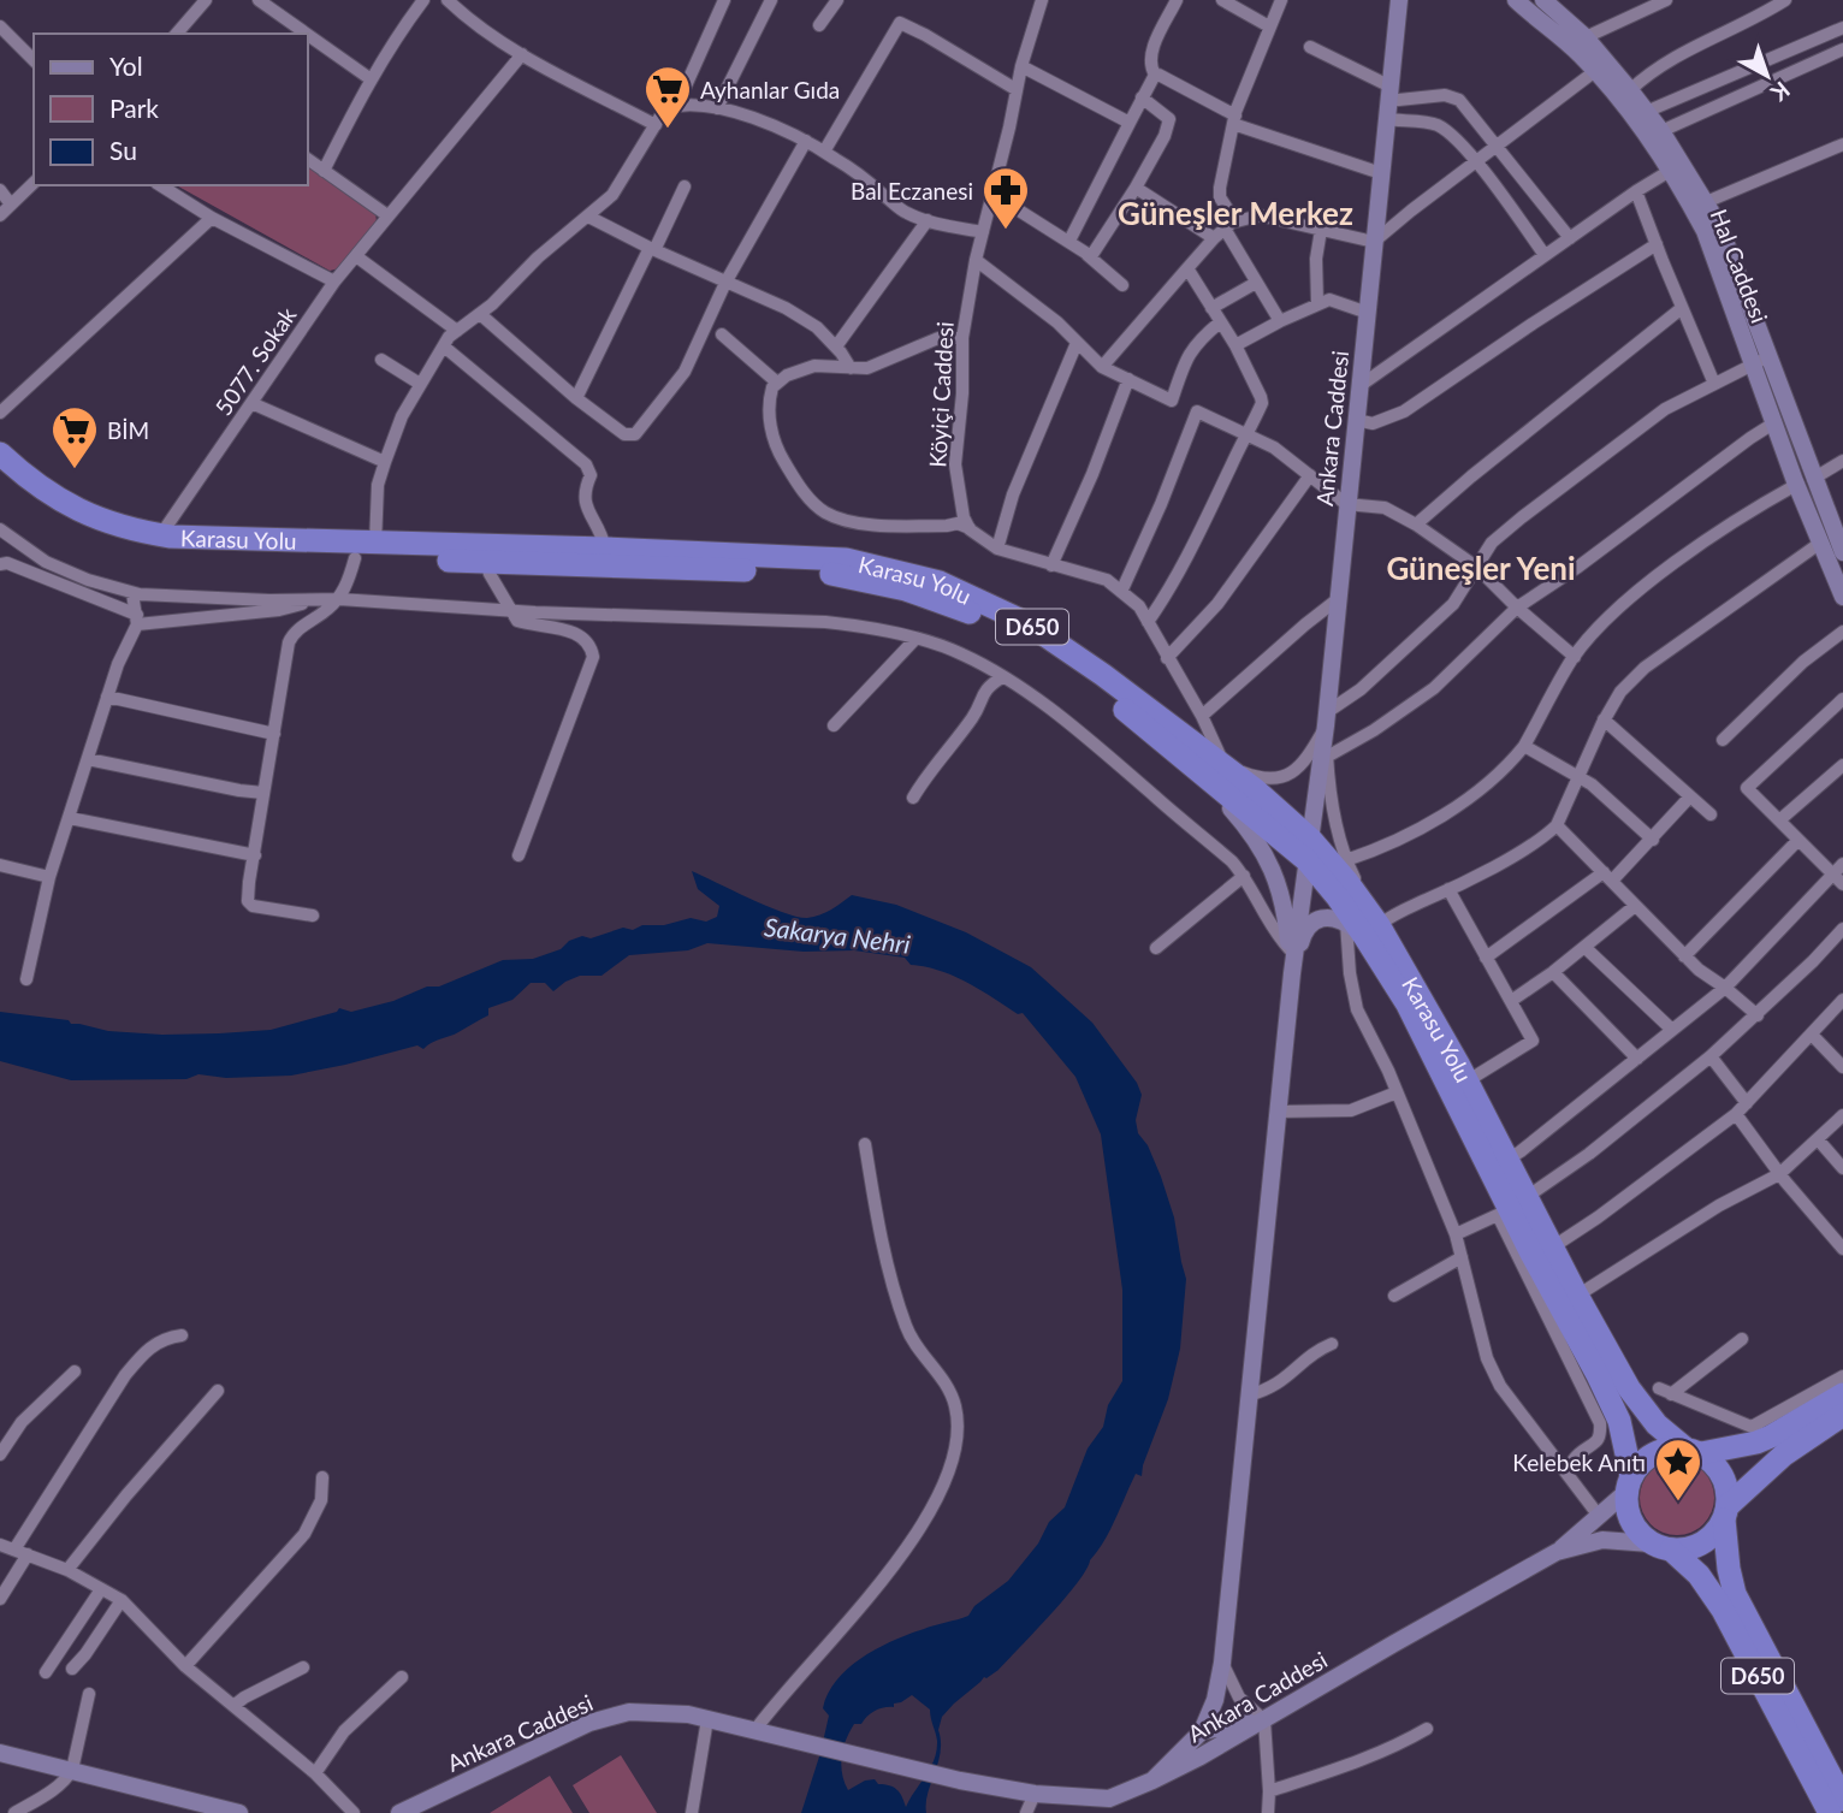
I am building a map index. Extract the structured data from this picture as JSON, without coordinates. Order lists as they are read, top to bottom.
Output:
{
  "streets": {
    "highway": ["Karasu Yolu", "D650"],
    "main road": ["Hal Caddesi", "Ankara Caddesi"],
    "street": ["5077. Sokak", "Köyiçi Caddesi"]
  },
  "crossings": [
    ["5077. Sokak", "Karasu Yolu"],
    ["Ankara Caddesi", "Karasu Yolu"],
    ["Karasu Yolu", "D650"]
  ],
  "districts": ["Güneşler Merkez", "Güneşler Yeni"],
  "water": ["Sakarya Nehri"],
  "places": {
    "supermarket": ["Ayhanlar Gıda", "BİM"],
    "pharmacy": ["Bal Eczanesi"],
    "place": ["Kelebek Anıtı"]
  },
  "legend": ["Yol", "Park", "Su"],
  "north": "bottom right"
}
